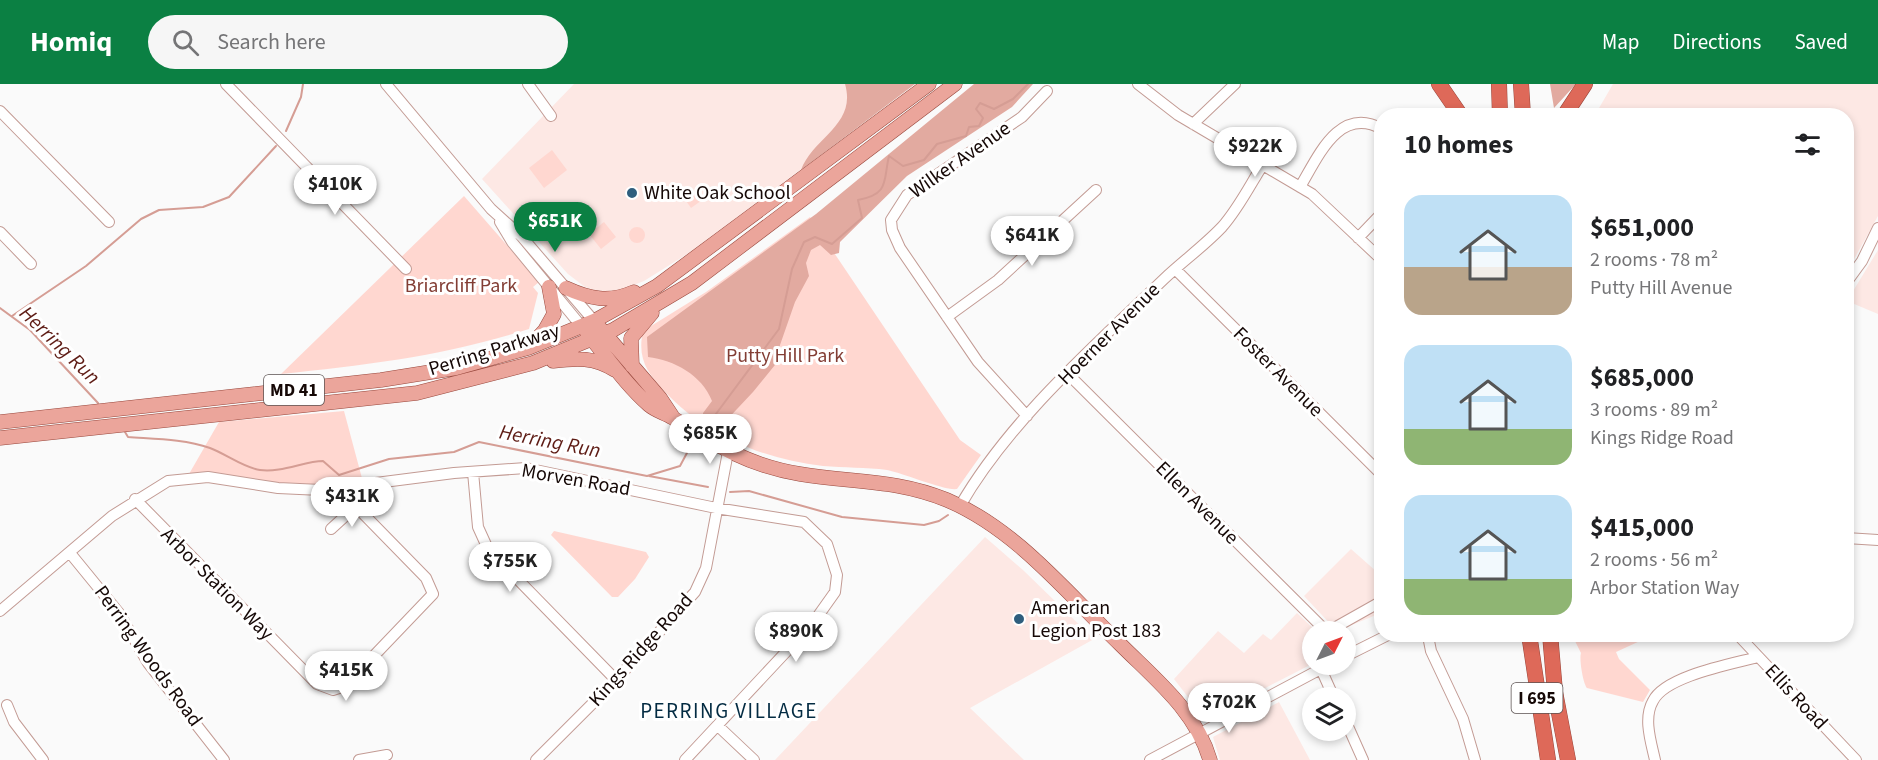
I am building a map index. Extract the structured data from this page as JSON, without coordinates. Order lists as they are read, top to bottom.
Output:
{
  "streets": {
    "highway": ["I 695"],
    "main road": ["Perring Parkway", "MD 41"],
    "street": [
      "Wilker Avenue",
      "Hoerner Avenue",
      "Foster Avenue",
      "Morven Road",
      "Ellen Avenue",
      "Arbor Station Way",
      "Kings Ridge Road",
      "Perring Woods Road",
      "Ellis Road"
    ]
  },
  "crossings": [
    ["Hoerner Avenue", "Foster Avenue"],
    ["Hoerner Avenue", "Ellen Avenue"],
    ["Morven Road", "Arbor Station Way"],
    ["Morven Road", "Kings Ridge Road"],
    ["Morven Road", "Perring Woods Road"]
  ],
  "districts": ["PERRING VILLAGE"],
  "water": ["Herring Run"],
  "parks": ["Briarcliff Park", "Putty Hill Park"],
  "places": ["White Oak School", "American Legion Post 183"],
  "north": "top right",
  "page": {
    "header": "Homiq",
    "search": "Search here",
    "nav": ["Map", "Directions", "Saved"],
    "heading": "10 homes",
    "price": [
      "$922K",
      "$410K",
      "$651K",
      "$641K",
      "$685K",
      "$431K",
      "$755K",
      "$890K",
      "$415K",
      "$702K"
    ],
    "list": [
      {
        "name": "$651,000",
        "note": "2 rooms · 78 m² · Putty Hill Avenue"
      },
      {
        "name": "$685,000",
        "note": "3 rooms · 89 m² · Kings Ridge Road"
      },
      {
        "name": "$415,000",
        "note": "2 rooms · 56 m² · Arbor Station Way"
      }
    ]
  }
}
